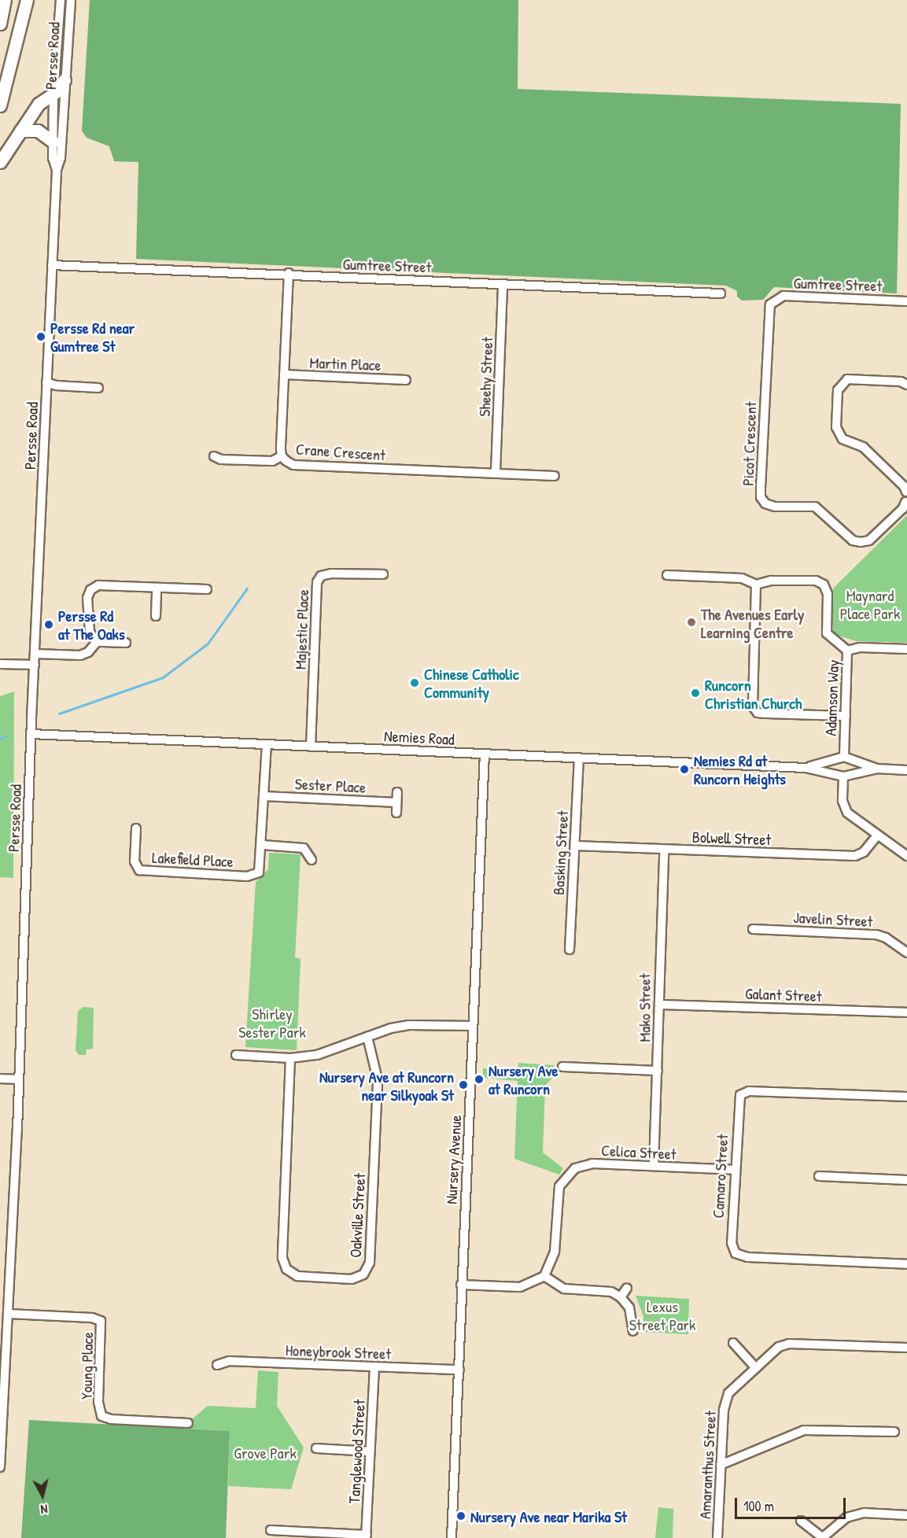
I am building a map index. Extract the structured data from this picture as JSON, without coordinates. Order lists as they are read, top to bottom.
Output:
{
  "streets": {
    "street": [
      "Persse Road",
      "Gumtree Street",
      "Martin Place",
      "Sheehy Street",
      "Picot Crescent",
      "Crane Crescent",
      "Majestic Place",
      "Adamson Way",
      "Nemies Road",
      "Sester Place",
      "Bolwell Street",
      "Basking Street",
      "Lakefield Place",
      "Javelin Street",
      "Galant Street",
      "Mako Street",
      "Celica Street",
      "Nursery Avenue",
      "Camaro Street",
      "Oakville Street",
      "Honeybrook Street",
      "Young Place",
      "Tanglewood Street",
      "Amaranthus Street"
    ]
  },
  "crossings": [
    ["Persse Road", "Gumtree Street"],
    ["Persse Road", "Nemies Road"],
    ["Persse Road", "Young Place"],
    ["Gumtree Street", "Sheehy Street"],
    ["Gumtree Street", "Picot Crescent"],
    ["Gumtree Street", "Crane Crescent"],
    ["Martin Place", "Crane Crescent"],
    ["Sheehy Street", "Crane Crescent"],
    ["Majestic Place", "Nemies Road"],
    ["Adamson Way", "Nemies Road"],
    ["Nemies Road", "Basking Street"],
    ["Nemies Road", "Lakefield Place"],
    ["Nemies Road", "Nursery Avenue"],
    ["Sester Place", "Lakefield Place"],
    ["Bolwell Street", "Basking Street"],
    ["Bolwell Street", "Mako Street"],
    ["Galant Street", "Mako Street"],
    ["Mako Street", "Celica Street"],
    ["Celica Street", "Camaro Street"],
    ["Nursery Avenue", "Honeybrook Street"],
    ["Honeybrook Street", "Tanglewood Street"]
  ],
  "parks": [
    "Maynard Place Park",
    "Shirley Sester Park",
    "Lexus Street Park",
    "Grove Park"
  ],
  "places": [
    "Persse Rd near Gumtree St",
    "The Avenues Early Learning Centre",
    "Persse Rd at The Oaks",
    "Chinese Catholic Community",
    "Runcorn Christian Church",
    "Nemies Rd at Runcorn Heights",
    "Nursery Ave at Runcorn",
    "Nursery Ave at Runcorn near Silkyoak St",
    "Nursery Ave near Marika St"
  ],
  "scale_bar": "100 m",
  "north": "bottom"
}
